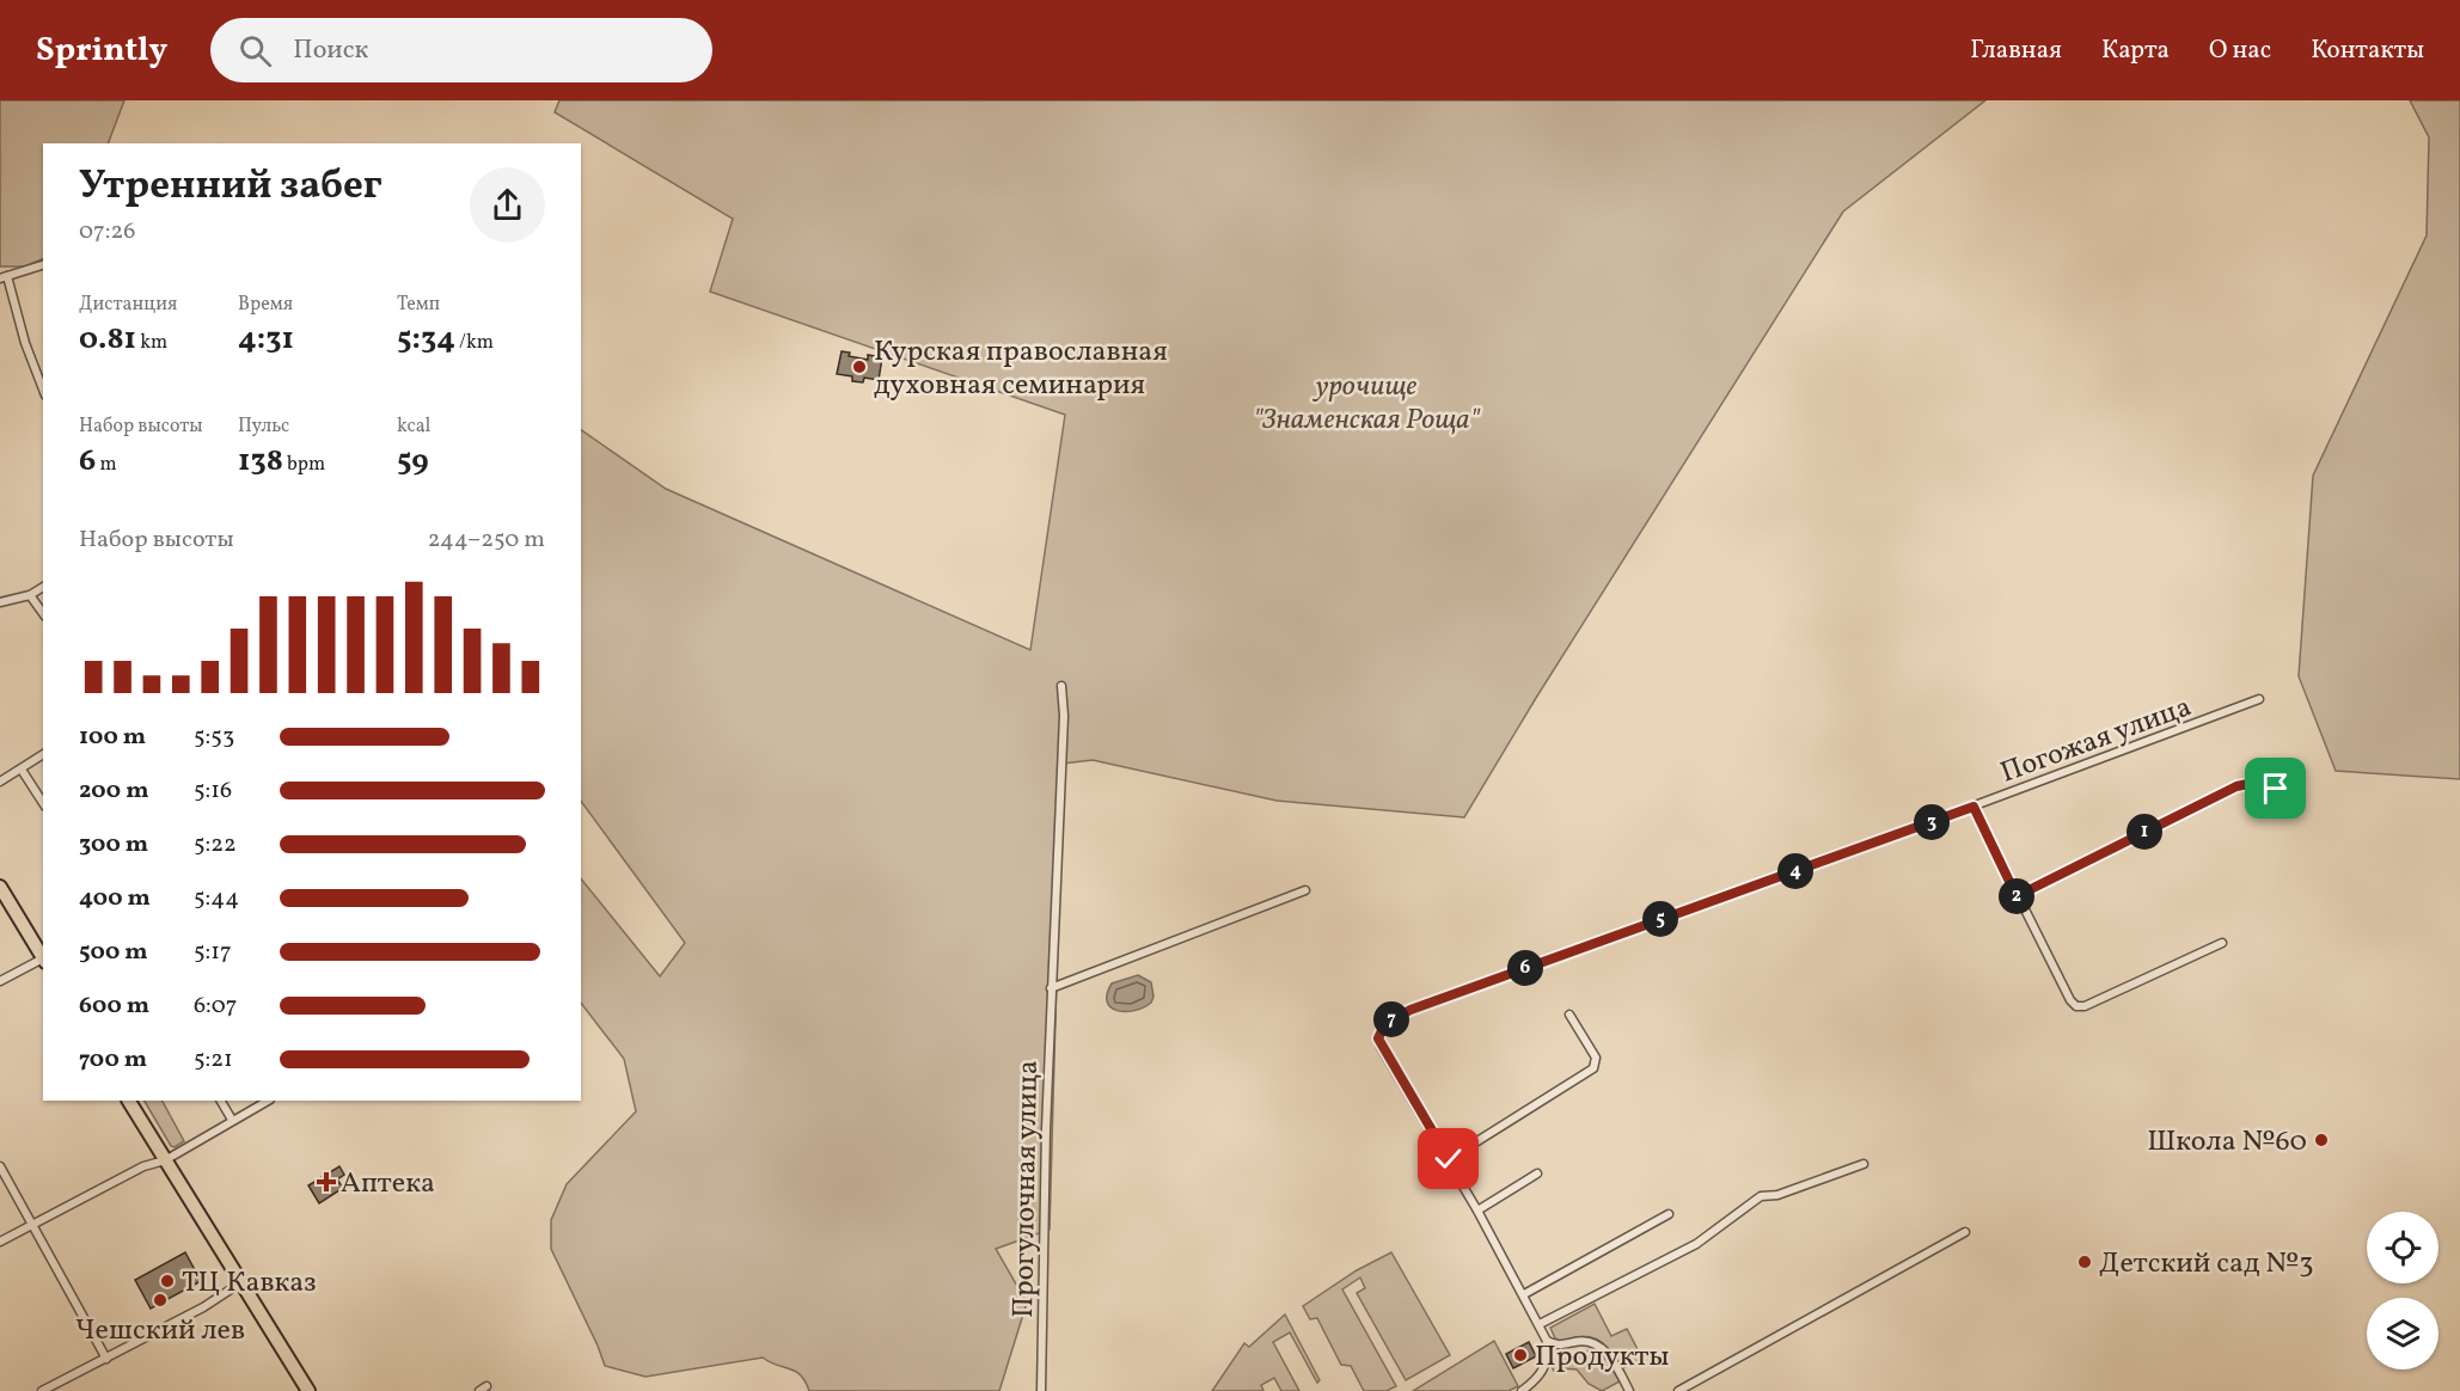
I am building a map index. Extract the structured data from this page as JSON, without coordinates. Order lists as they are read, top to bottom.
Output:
{
  "streets": {
    "street": ["Погожая улица", "Прогулочная улица"]
  },
  "parks": ["урочище \"Знаменская Роща\""],
  "places": {
    "other": [
      "Курская православная духовная семинария",
      "Школа №60",
      "Детский сад №3",
      "ТЦ Кавказ",
      "Чешский лев",
      "Продукты"
    ],
    "health": ["Аптека"]
  },
  "page": {
    "header": "Sprintly",
    "search": "Поиск",
    "nav": [
      "Главная",
      "Карта",
      "О нас",
      "Контакты"
    ],
    "heading": ["Утренний забег", "07:26"],
    "stats": [
      ["Дистанция", "0.81 km"],
      ["Время", "4:31"],
      ["Темп", "5:34 /km"],
      ["Набор высоты", "6 m"],
      ["Пульс", "138 bpm"],
      ["kcal", "59"]
    ],
    "chart": ["Набор высоты", "244–250 m"],
    "list": [
      {
        "name": "100 m",
        "note": "5:53"
      },
      {
        "name": "200 m",
        "note": "5:16"
      },
      {
        "name": "300 m",
        "note": "5:22"
      },
      {
        "name": "400 m",
        "note": "5:44"
      },
      {
        "name": "500 m",
        "note": "5:17"
      },
      {
        "name": "600 m",
        "note": "6:07"
      },
      {
        "name": "700 m",
        "note": "5:21"
      }
    ],
    "pins": [
      "3",
      "1",
      "4",
      "2",
      "5",
      "6",
      "7"
    ]
  }
}
